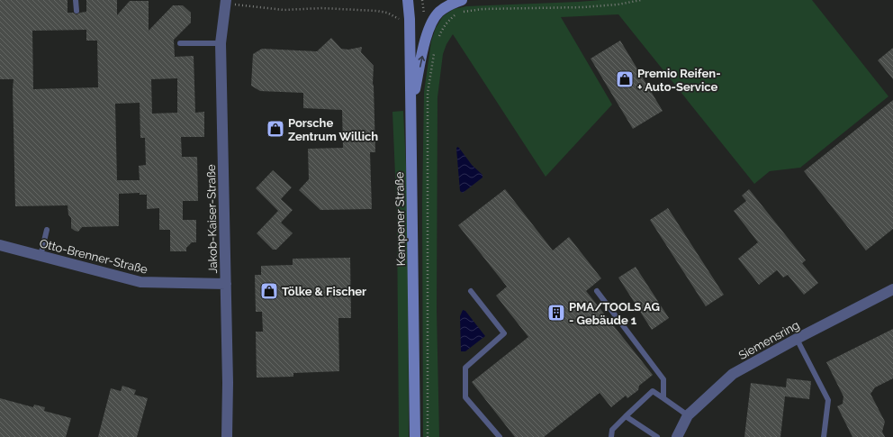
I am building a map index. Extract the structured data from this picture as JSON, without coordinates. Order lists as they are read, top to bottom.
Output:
{
  "streets": {
    "main road": ["Kempener Straße"],
    "street": ["Jakob-Kaiser-Straße", "Otto-Brenner-Straße", "Siemensring"]
  },
  "crossings": [
    ["Jakob-Kaiser-Straße", "Otto-Brenner-Straße"]
  ],
  "places": {
    "shop": ["Premio Reifen- + Auto-Service", "Porsche Zentrum Willich", "Tölke & Fischer"],
    "building": ["PMA/TOOLS AG - Gebäude 1"]
  }
}
